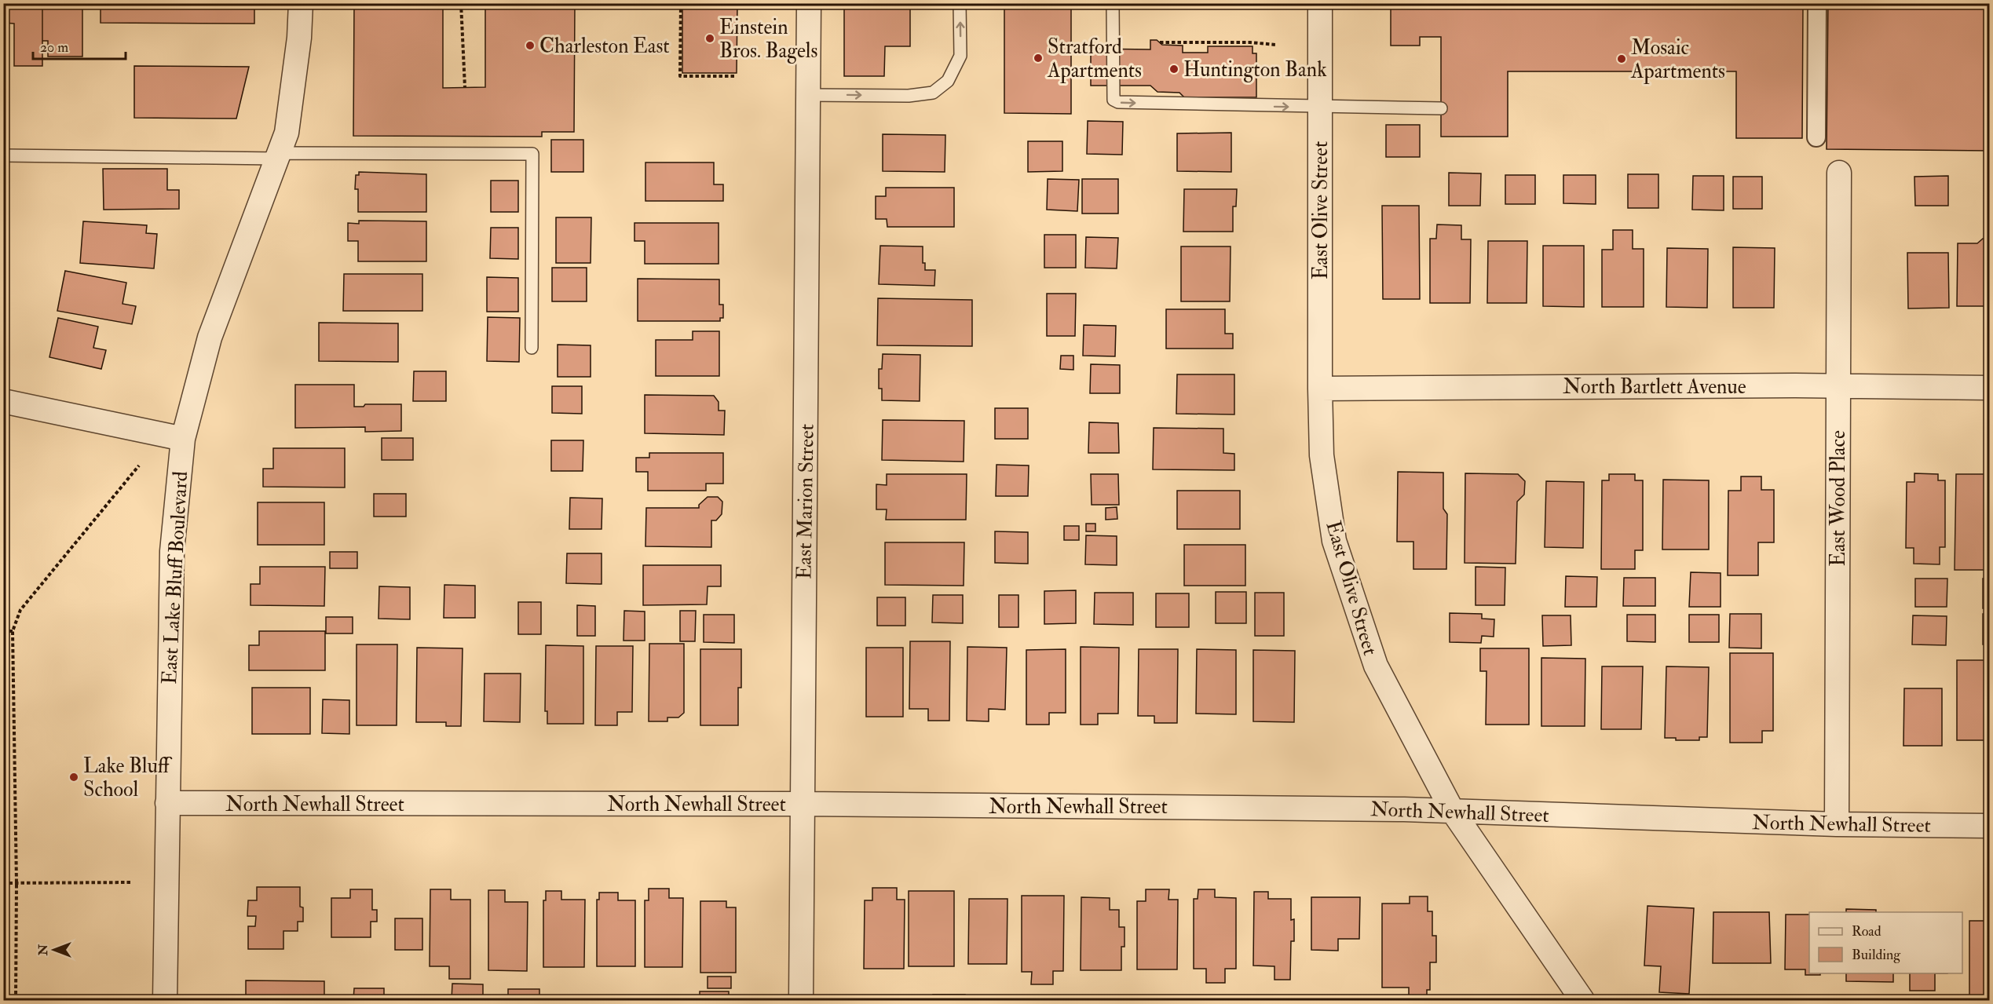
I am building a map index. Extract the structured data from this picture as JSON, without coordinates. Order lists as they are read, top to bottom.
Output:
{
  "streets": {
    "street": [
      "East Olive Street",
      "North Bartlett Avenue",
      "East Wood Place",
      "East Marion Street",
      "East Lake Bluff Boulevard",
      "North Newhall Street"
    ]
  },
  "crossings": [
    ["East Olive Street", "North Bartlett Avenue"],
    ["East Olive Street", "North Newhall Street"],
    ["North Bartlett Avenue", "East Wood Place"],
    ["East Wood Place", "North Newhall Street"],
    ["East Marion Street", "North Newhall Street"],
    ["East Lake Bluff Boulevard", "North Newhall Street"]
  ],
  "places": [
    "Einstein Bros. Bagels",
    "Charleston East",
    "Stratford Apartments",
    "Mosaic Apartments",
    "Huntington Bank",
    "Lake Bluff School"
  ],
  "legend": ["Road", "Building"],
  "scale_bar": "20 m",
  "north": "left"
}
